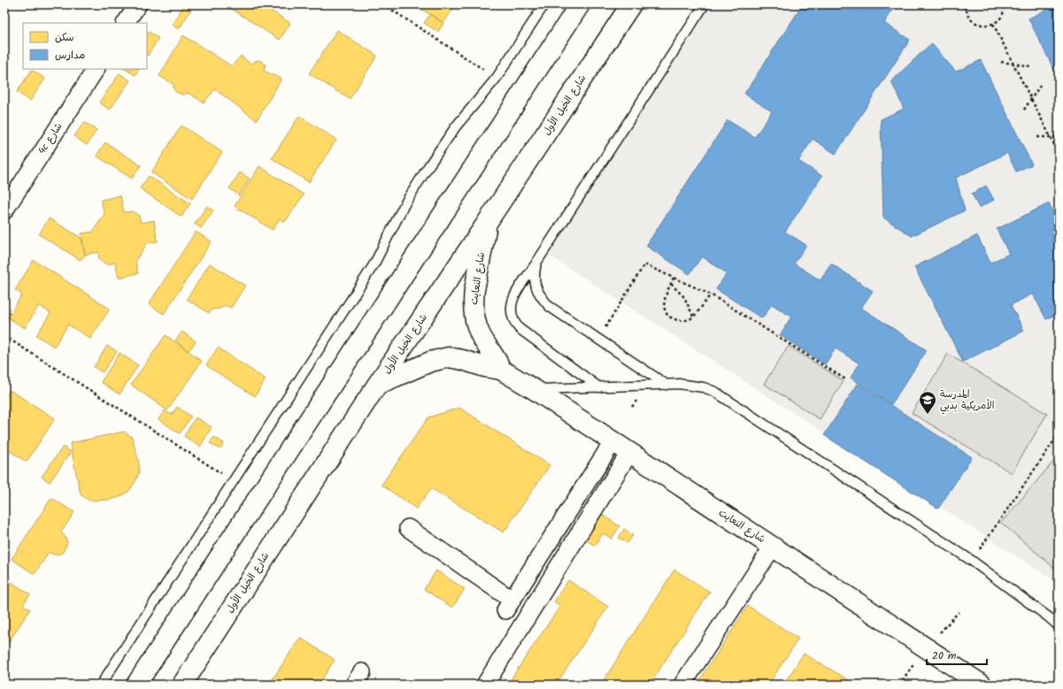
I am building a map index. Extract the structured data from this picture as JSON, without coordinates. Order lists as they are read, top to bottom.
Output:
{
  "streets": {
    "main road": ["شارع الخيل الأول", "شارع النعايت"],
    "street": ["4c شارع"]
  },
  "crossings": [
    ["شارع الخيل الأول", "شارع النعايت"]
  ],
  "places": {
    "school or university": ["المدرسة الأمريكية بدبي"]
  },
  "legend": ["سكن", "مدارس"],
  "scale_bar": "20 m"
}
